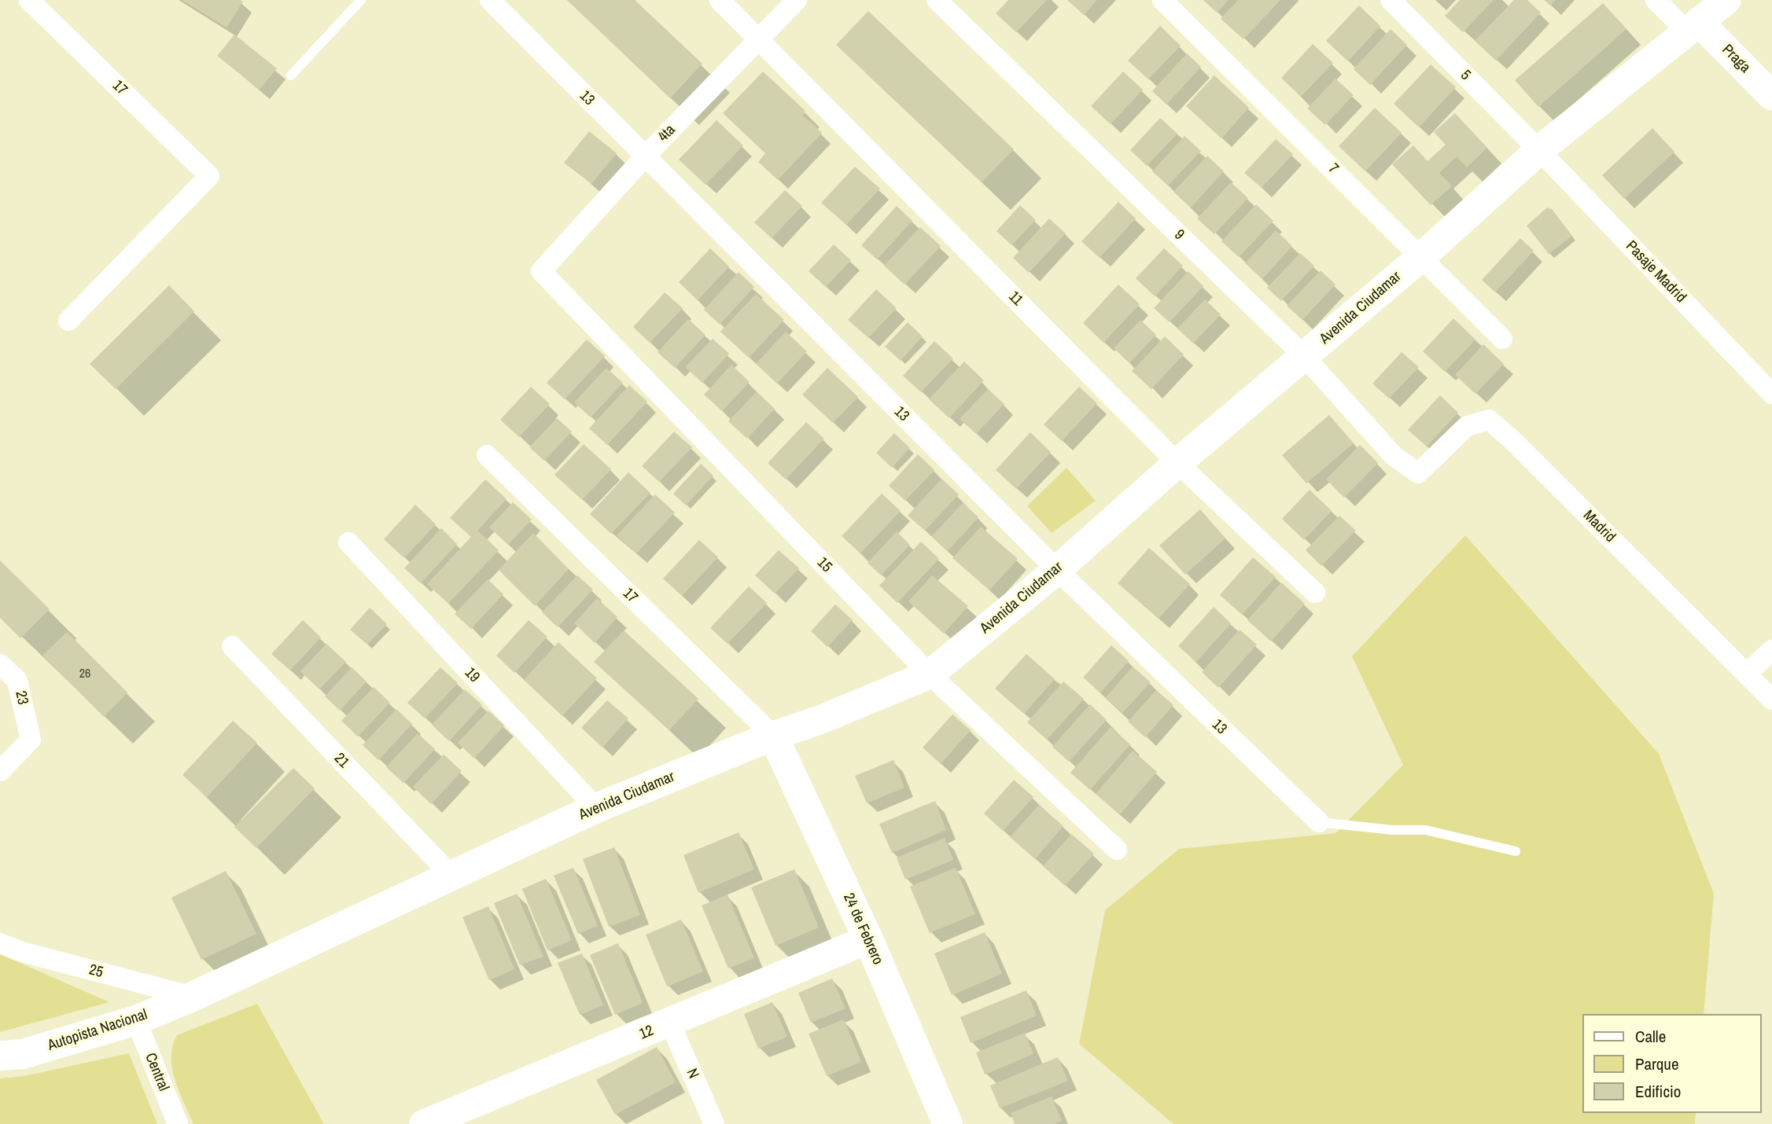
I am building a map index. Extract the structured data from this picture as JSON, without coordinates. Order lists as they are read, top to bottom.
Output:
{
  "streets": {
    "main road": [
      "Praga",
      "Avenida Ciudamar",
      "24 de Febrero",
      "Autopista Nacional",
      "12"
    ],
    "street": [
      "5",
      "17",
      "13",
      "4ta",
      "7",
      "9",
      "Pasaje Madrid",
      "11",
      "Madrid",
      "15",
      "19",
      "23",
      "21",
      "25",
      "Central",
      "N"
    ]
  },
  "crossings": [
    ["Praga", "Avenida Ciudamar"],
    ["5", "Pasaje Madrid"],
    ["5", "Avenida Ciudamar"],
    ["17", "Avenida Ciudamar"],
    ["17", "24 de Febrero"],
    ["13", "4ta"],
    ["13", "Avenida Ciudamar"],
    ["4ta", "11"],
    ["4ta", "15"],
    ["7", "Avenida Ciudamar"],
    ["9", "Avenida Ciudamar"],
    ["9", "Madrid"],
    ["Pasaje Madrid", "Avenida Ciudamar"],
    ["11", "Avenida Ciudamar"],
    ["Avenida Ciudamar", "15"],
    ["Avenida Ciudamar", "19"],
    ["Avenida Ciudamar", "21"],
    ["Avenida Ciudamar", "24 de Febrero"],
    ["Avenida Ciudamar", "25"],
    ["Avenida Ciudamar", "Autopista Nacional"],
    ["24 de Febrero", "12"],
    ["25", "Autopista Nacional"],
    ["Autopista Nacional", "Central"],
    ["12", "N"]
  ],
  "house_numbers": ["26"],
  "legend": ["Calle", "Parque", "Edificio"]
}
